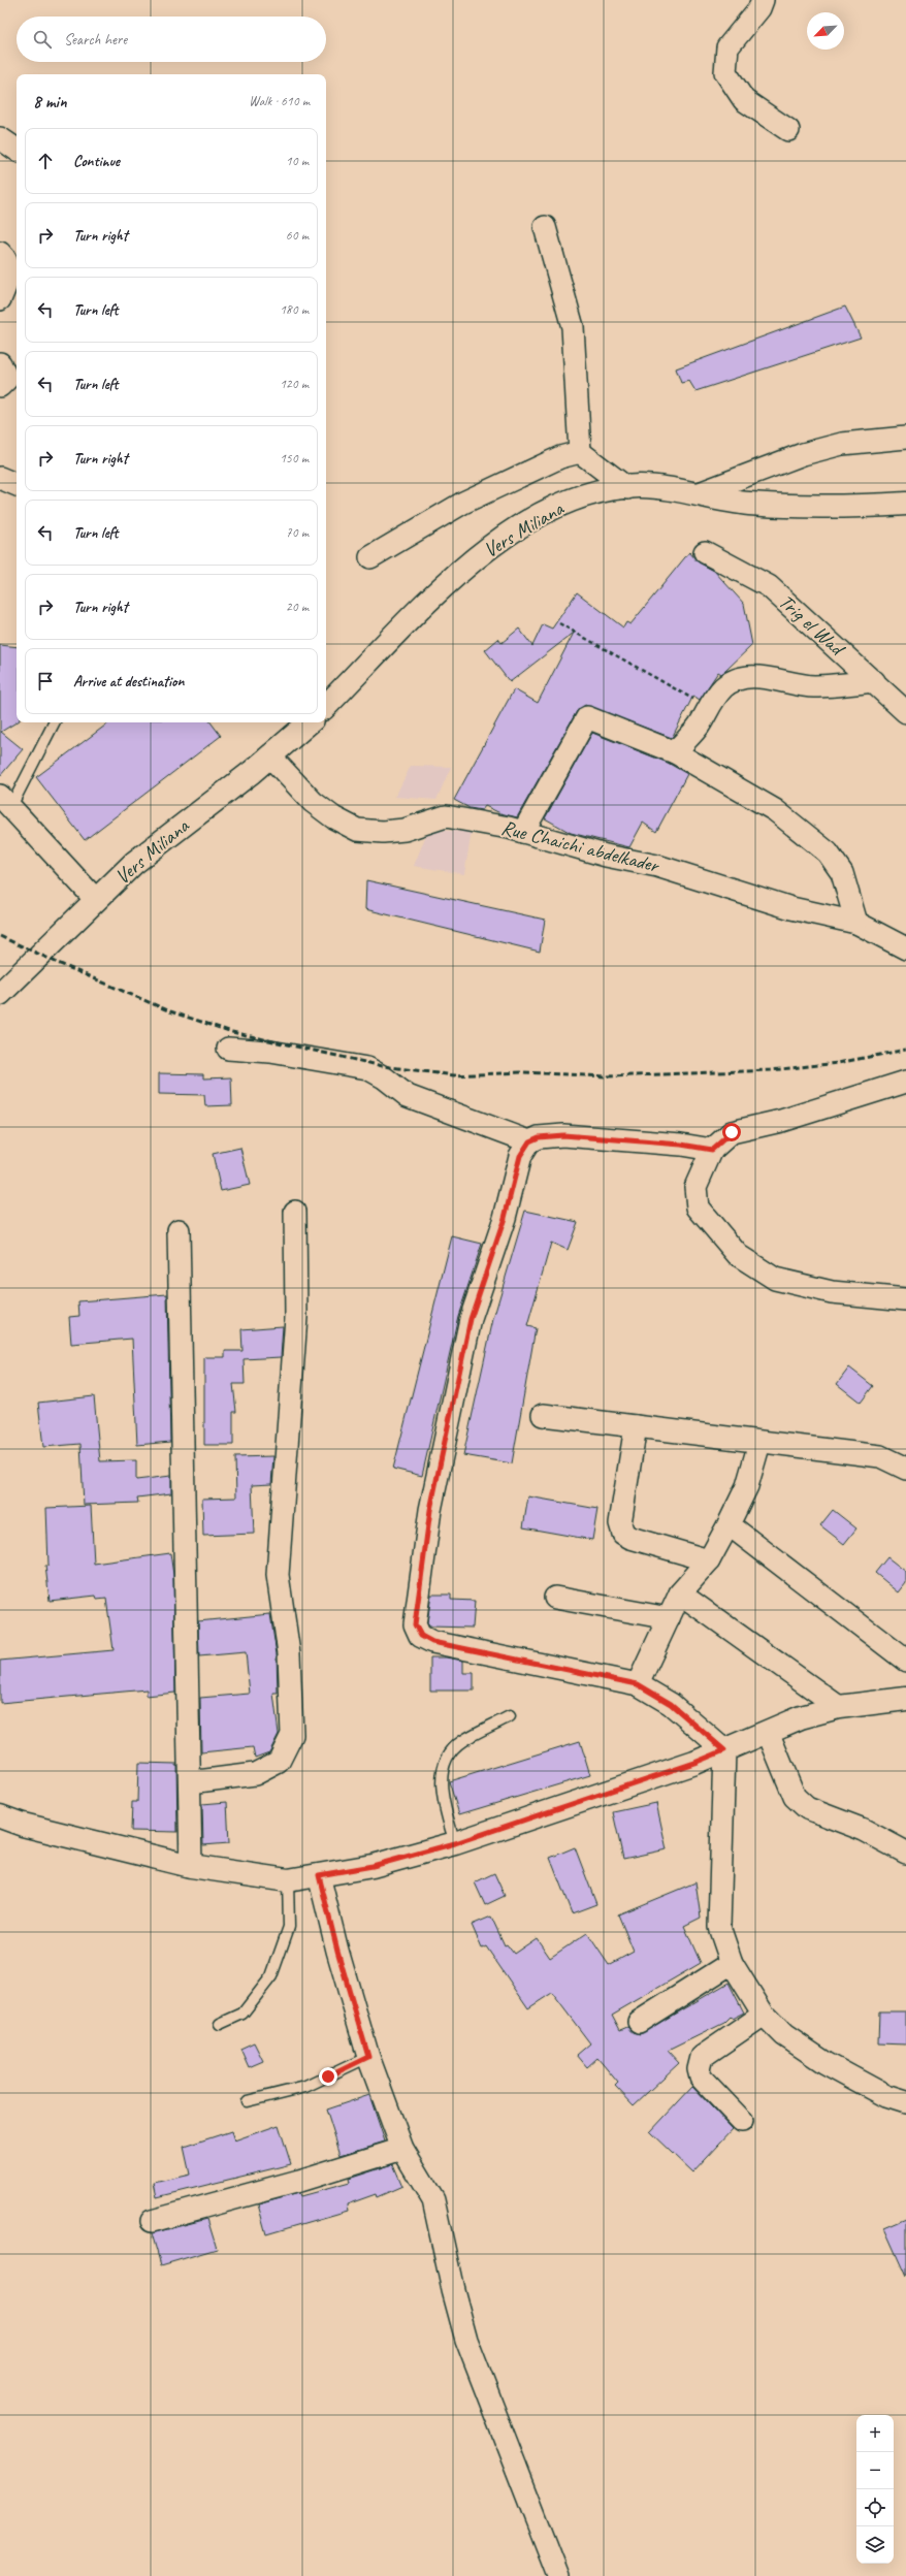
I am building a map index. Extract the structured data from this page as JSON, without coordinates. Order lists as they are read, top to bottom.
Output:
{
  "streets": {
    "main road": ["Vers Miliana"],
    "street": ["Trig el Wad", "Rue Chaichi abdelkader"]
  },
  "crossings": [
    ["Vers Miliana", "Rue Chaichi abdelkader"]
  ],
  "north": "bottom left",
  "page": {
    "search": "Search here",
    "heading": ["8 min", "Walk · 610 m"],
    "list": [
      ["Continue", "10 m"],
      ["Turn right", "60 m"],
      ["Turn left", "180 m"],
      ["Turn left", "120 m"],
      ["Turn right", "150 m"],
      ["Turn left", "70 m"],
      ["Turn right", "20 m"],
      "Arrive at destination"
    ],
    "map_buttons": ["+", "−"]
  }
}
